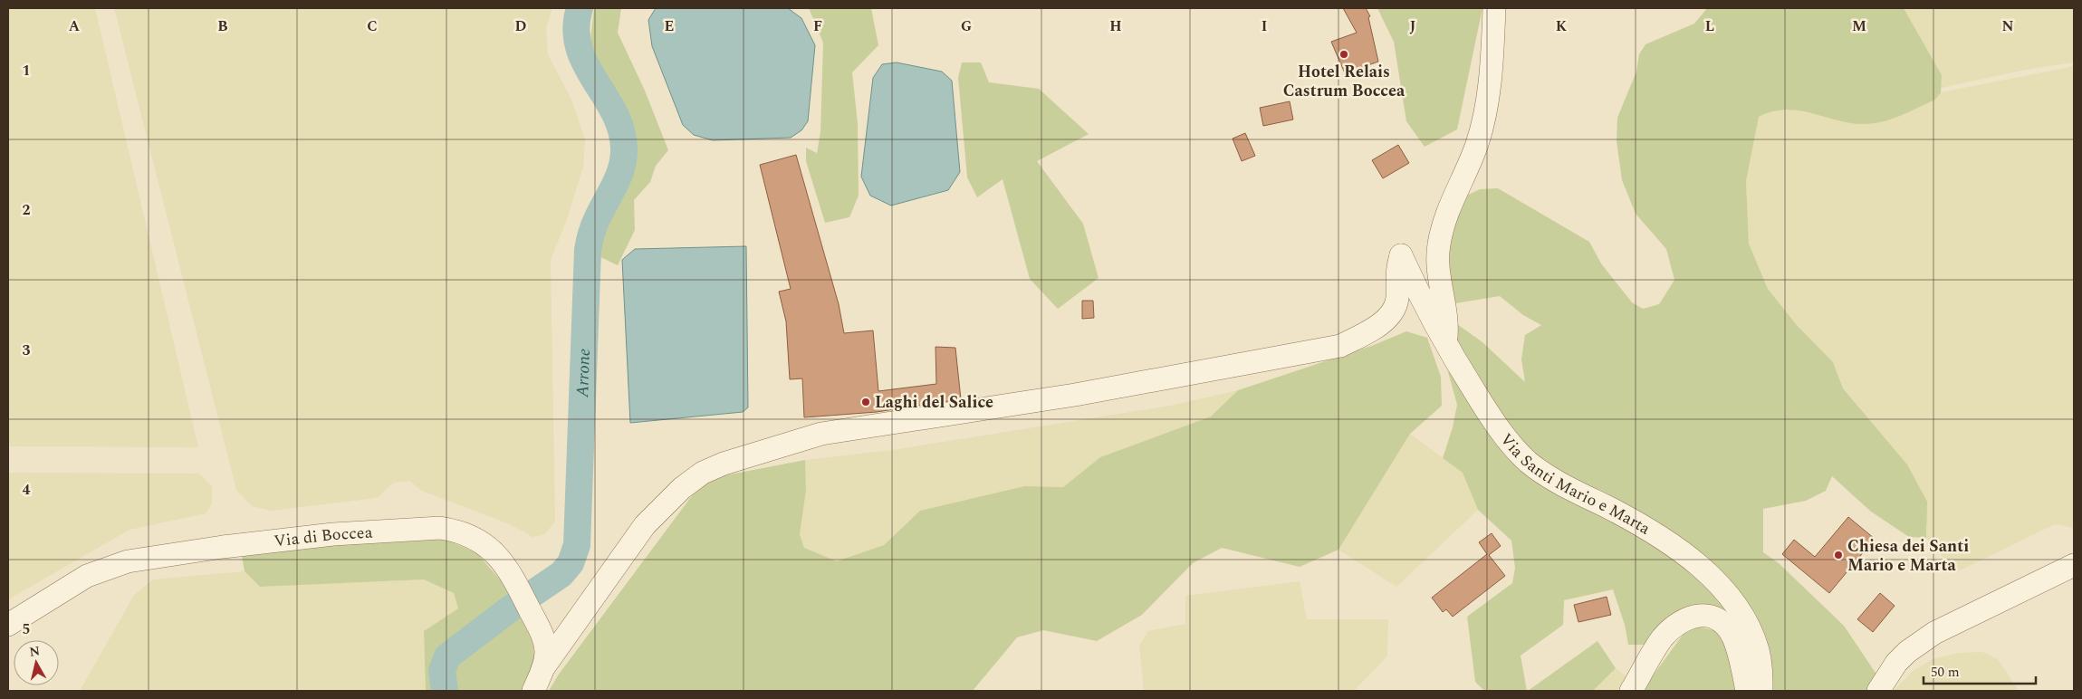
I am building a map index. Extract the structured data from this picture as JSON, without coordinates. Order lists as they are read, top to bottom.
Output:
{
  "streets": {
    "street": ["Via Santi Mario e Marta", "Via di Boccea"]
  },
  "crossings": [
    ["Via Santi Mario e Marta", "Via di Boccea"]
  ],
  "water": ["Arrone"],
  "places": ["Hotel Relais Castrum Boccea", "Laghi del Salice", "Chiesa dei Santi Mario e Marta"],
  "scale_bar": "50 m",
  "north": "top",
  "grid": {
    "columns": [
      "A",
      "B",
      "C",
      "D",
      "E",
      "F",
      "G",
      "H",
      "I",
      "J",
      "K",
      "L",
      "M",
      "N"
    ],
    "rows": [
      "1",
      "2",
      "3",
      "4",
      "5"
    ]
  }
}
